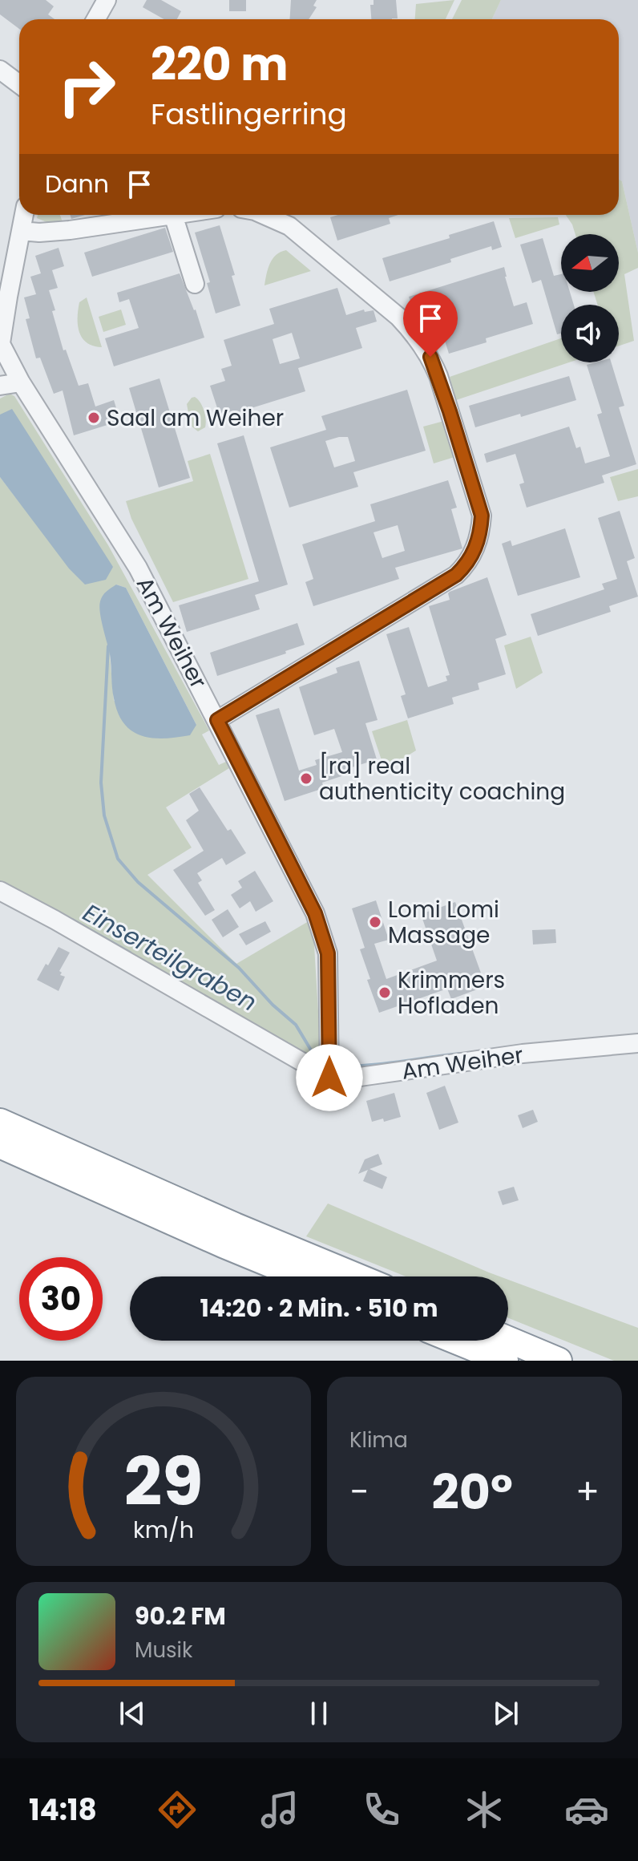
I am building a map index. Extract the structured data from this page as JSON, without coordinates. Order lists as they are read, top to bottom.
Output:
{
  "streets": {
    "street": ["Am Weiher"]
  },
  "water": ["Einserteilgraben"],
  "places": [
    "Saal am Weiher",
    "[ra] real authenticity coaching",
    "Lomi Lomi Massage",
    "Krimmers Hofladen"
  ],
  "north": "left",
  "page": {
    "turn": ["220 m", "Fastlingerring"],
    "then": "Dann",
    "limit": "30",
    "trip": "14:20 · 2 Min. · 510 m",
    "tile": "Klima",
    "heat": ["−", "20°", "+"],
    "song": ["90.2 FM", "Musik"],
    "tabs": "14:18",
    "gauge": ["29", "km/h"]
  }
}
